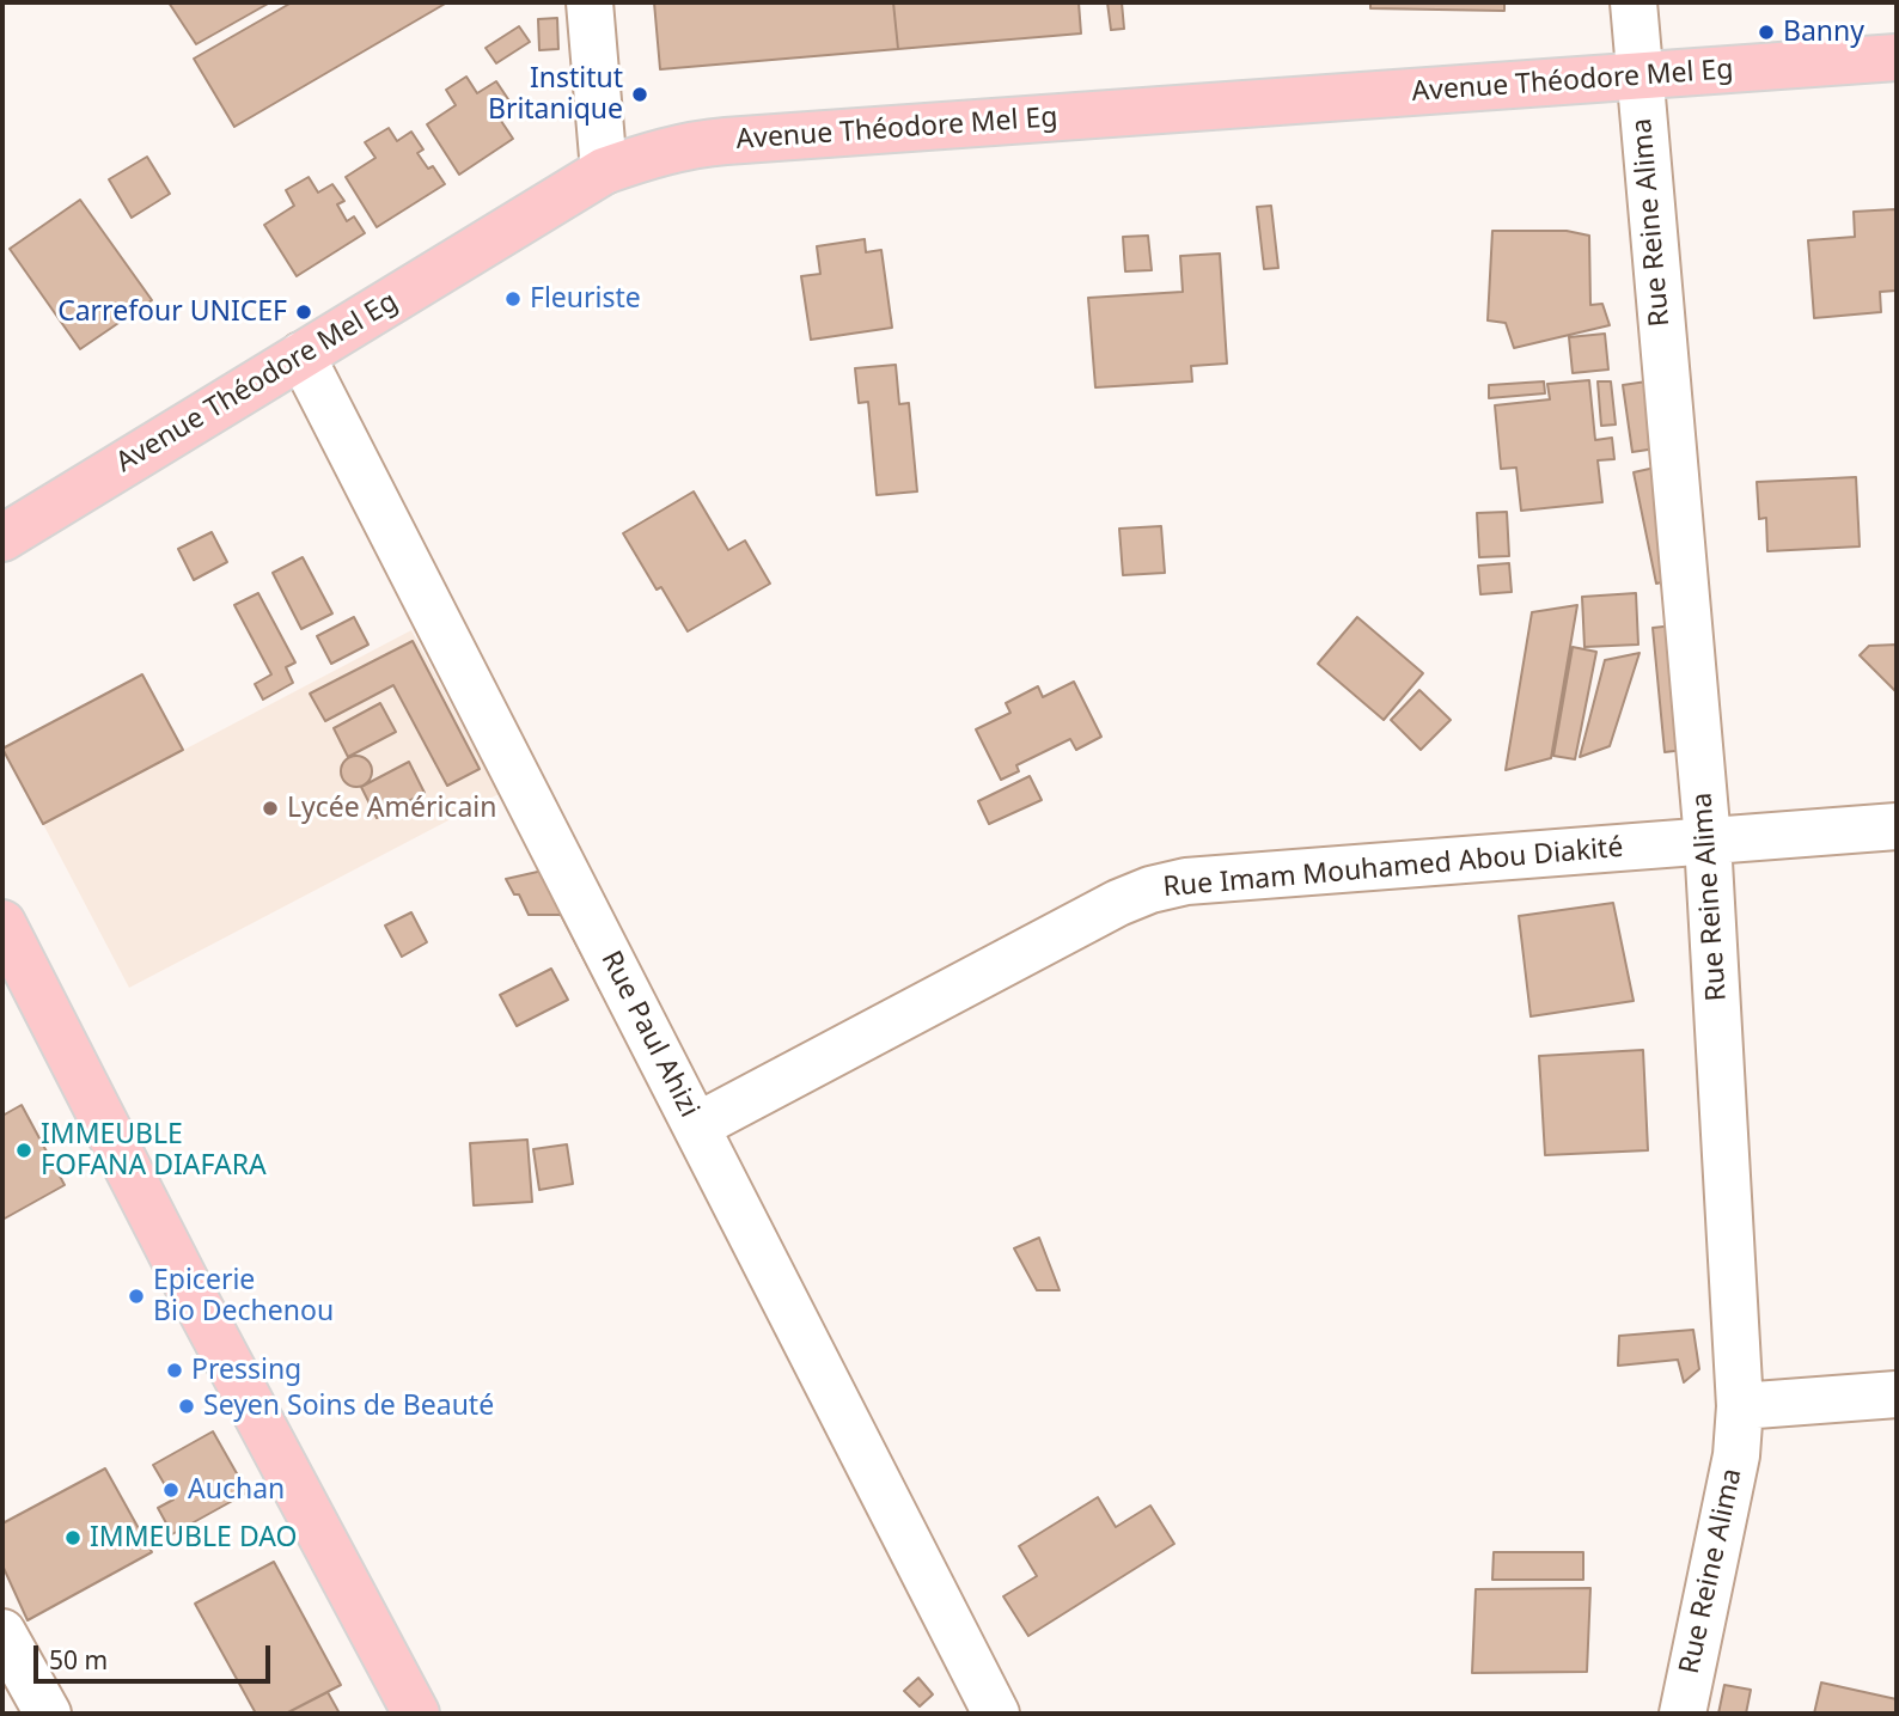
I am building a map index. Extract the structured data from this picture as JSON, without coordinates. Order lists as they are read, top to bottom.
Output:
{
  "streets": {
    "main road": ["Avenue Théodore Mel Eg"],
    "street": ["Rue Reine Alima", "Rue Imam Mouhamed Abou Diakité", "Rue Paul Ahizi"]
  },
  "crossings": [
    ["Avenue Théodore Mel Eg", "Rue Reine Alima"],
    ["Avenue Théodore Mel Eg", "Rue Paul Ahizi"],
    ["Rue Reine Alima", "Rue Imam Mouhamed Abou Diakité"],
    ["Rue Imam Mouhamed Abou Diakité", "Rue Paul Ahizi"]
  ],
  "places": [
    "Banny",
    "Institut Britanique",
    "Fleuriste",
    "Carrefour UNICEF",
    "Lycée Américain",
    "IMMEUBLE FOFANA DIAFARA",
    "Epicerie Bio Dechenou",
    "Pressing",
    "Seyen Soins de Beauté",
    "Auchan",
    "IMMEUBLE DAO"
  ],
  "scale_bar": "50 m"
}
